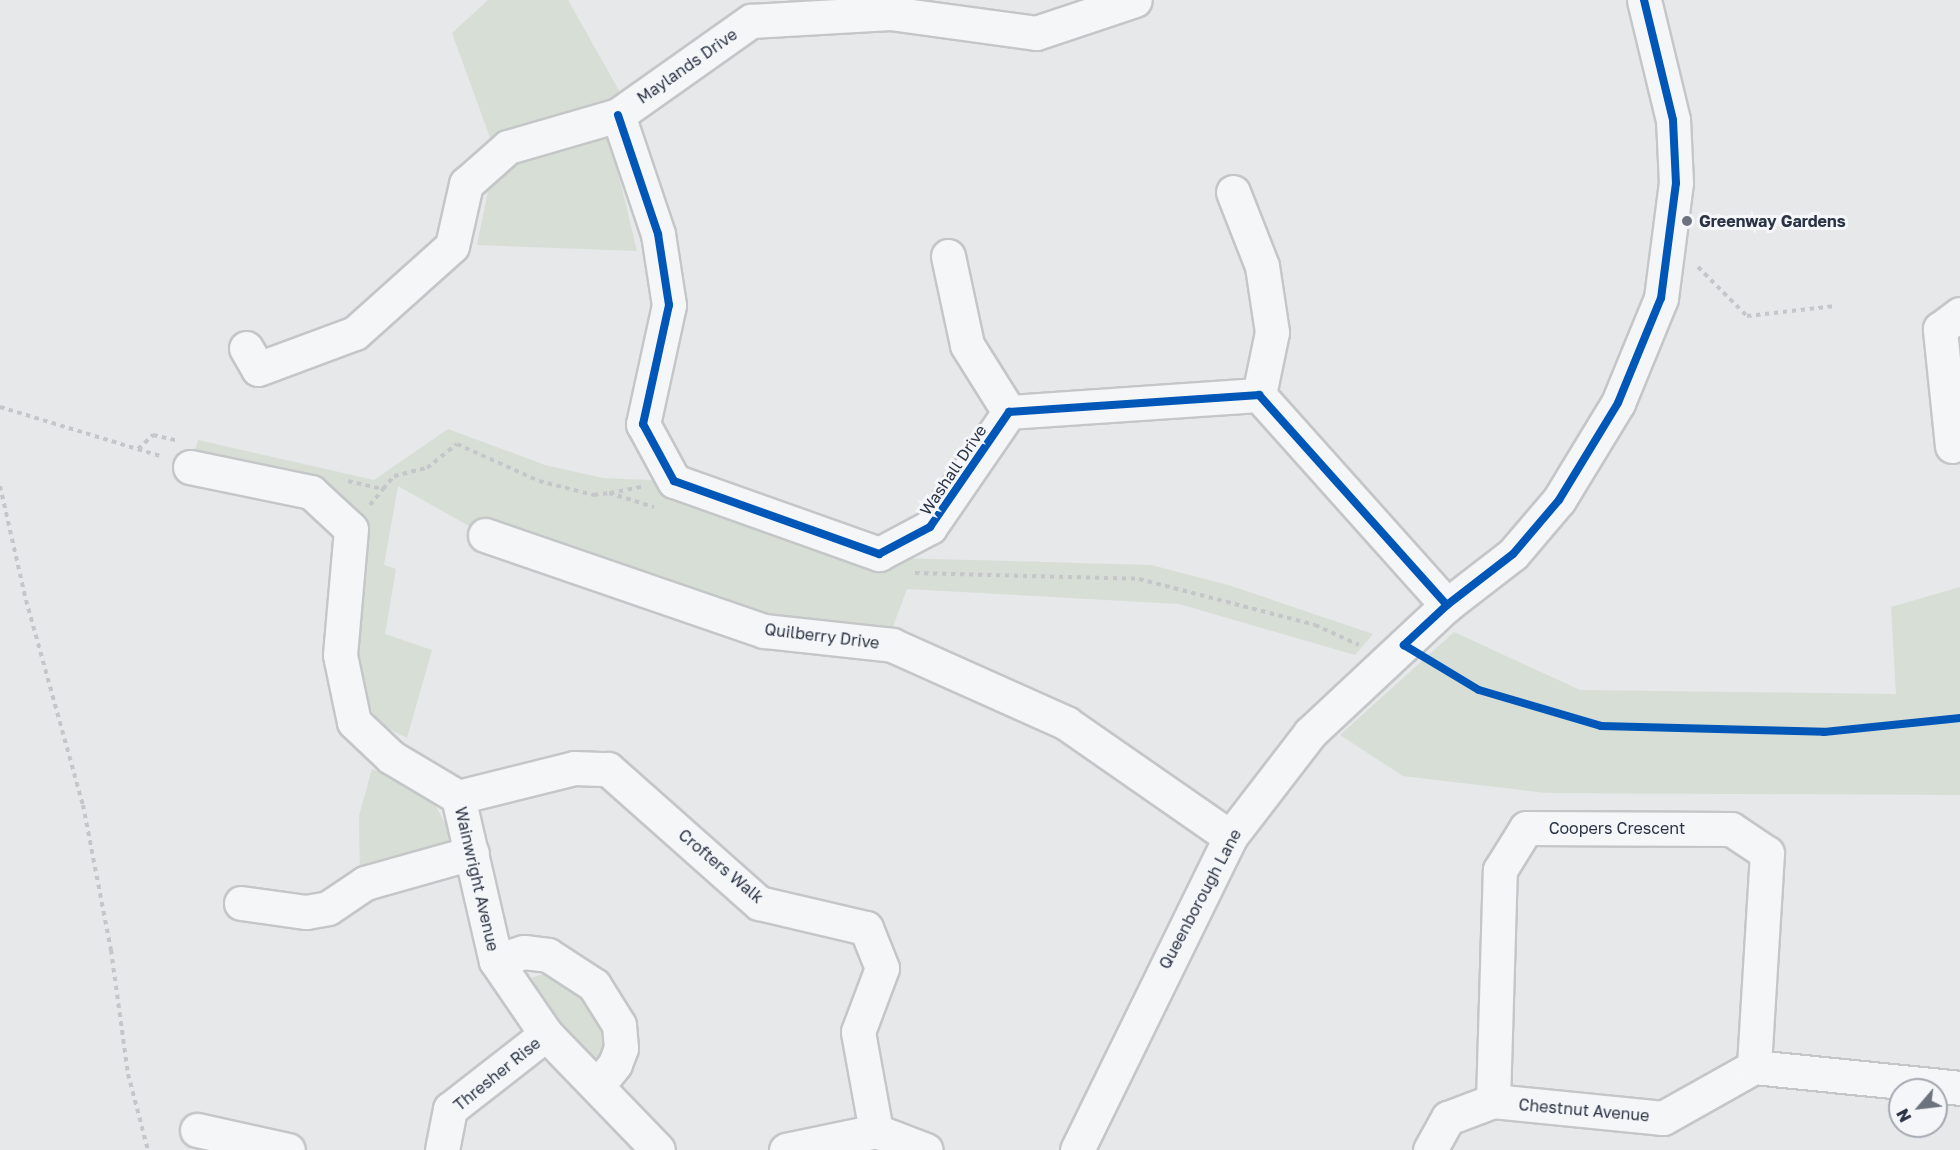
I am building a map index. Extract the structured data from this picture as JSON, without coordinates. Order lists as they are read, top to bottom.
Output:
{
  "streets": {
    "street": [
      "Maylands Drive",
      "Washall Drive",
      "Quilberry Drive",
      "Coopers Crescent",
      "Crofters Walk",
      "Wainwright Avenue",
      "Queenborough Lane",
      "Thresher Rise",
      "Chestnut Avenue"
    ]
  },
  "crossings": [
    ["Maylands Drive", "Washall Drive"],
    ["Quilberry Drive", "Queenborough Lane"],
    ["Coopers Crescent", "Chestnut Avenue"],
    ["Crofters Walk", "Wainwright Avenue"],
    ["Wainwright Avenue", "Thresher Rise"]
  ],
  "places": ["Greenway Gardens"],
  "north": "bottom left"
}
